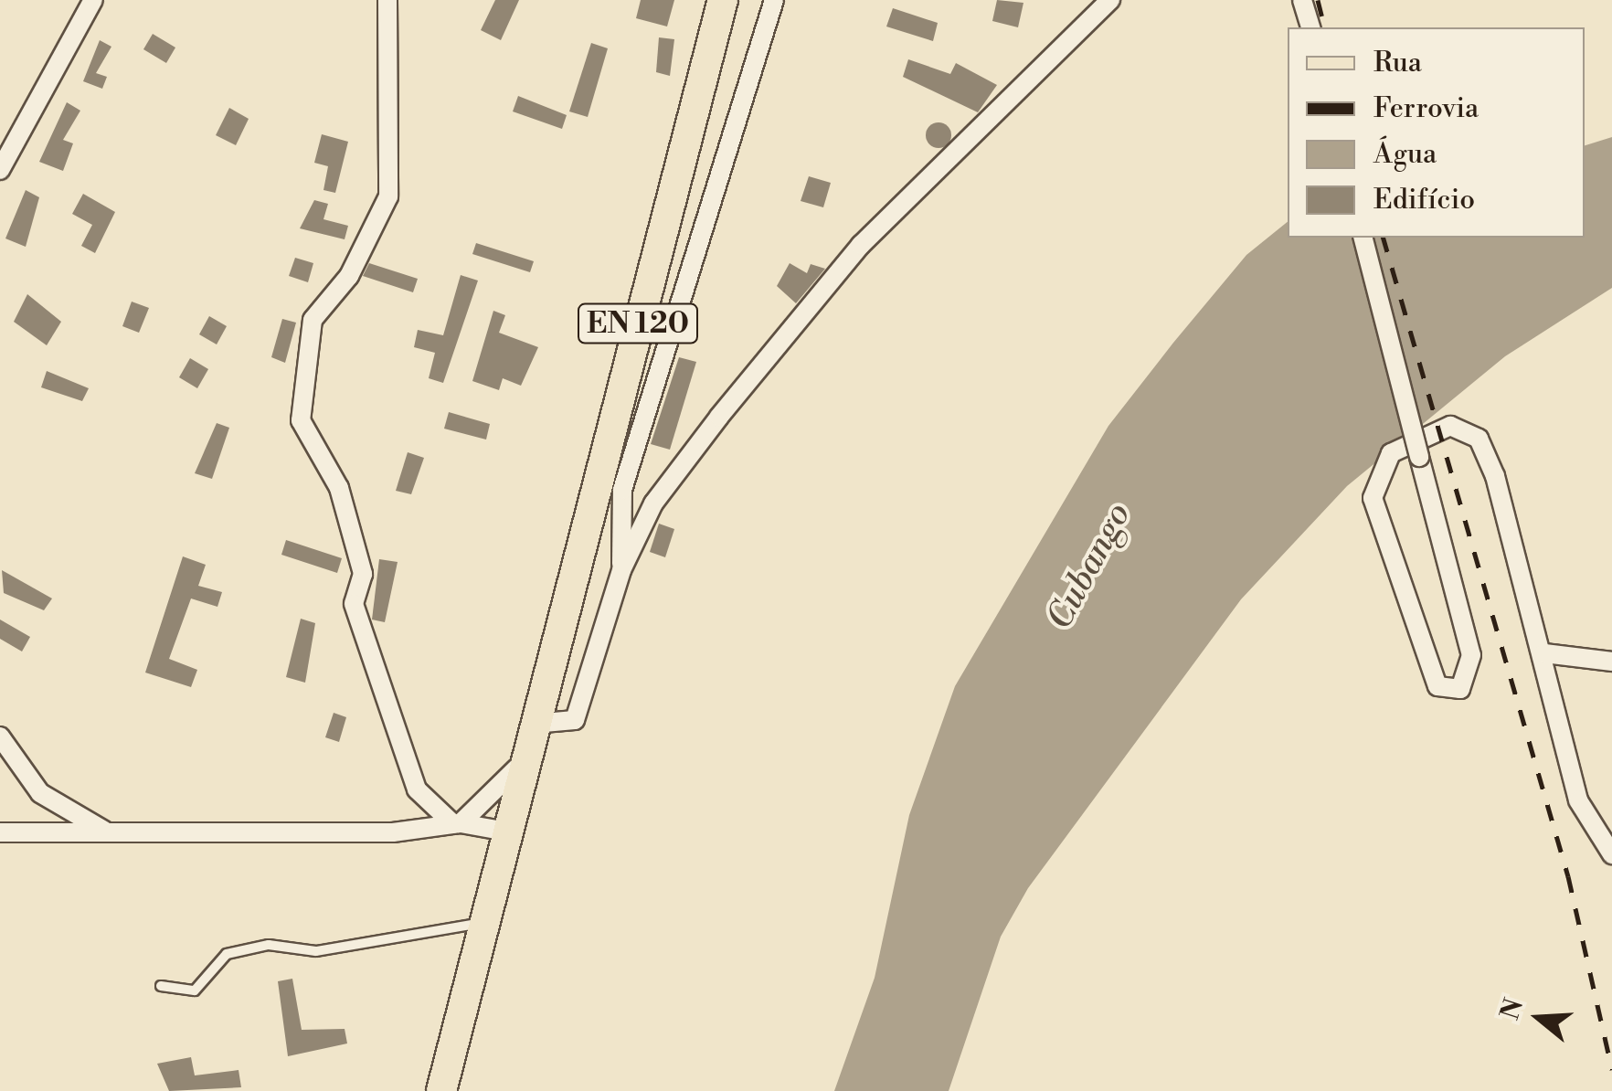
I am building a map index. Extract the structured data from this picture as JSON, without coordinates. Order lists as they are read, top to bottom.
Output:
{
  "streets": {
    "main road": ["EN 120"]
  },
  "water": ["Cubango"],
  "legend": [
    "Rua",
    "Ferrovia",
    "Água",
    "Edifício"
  ],
  "north": "left"
}
